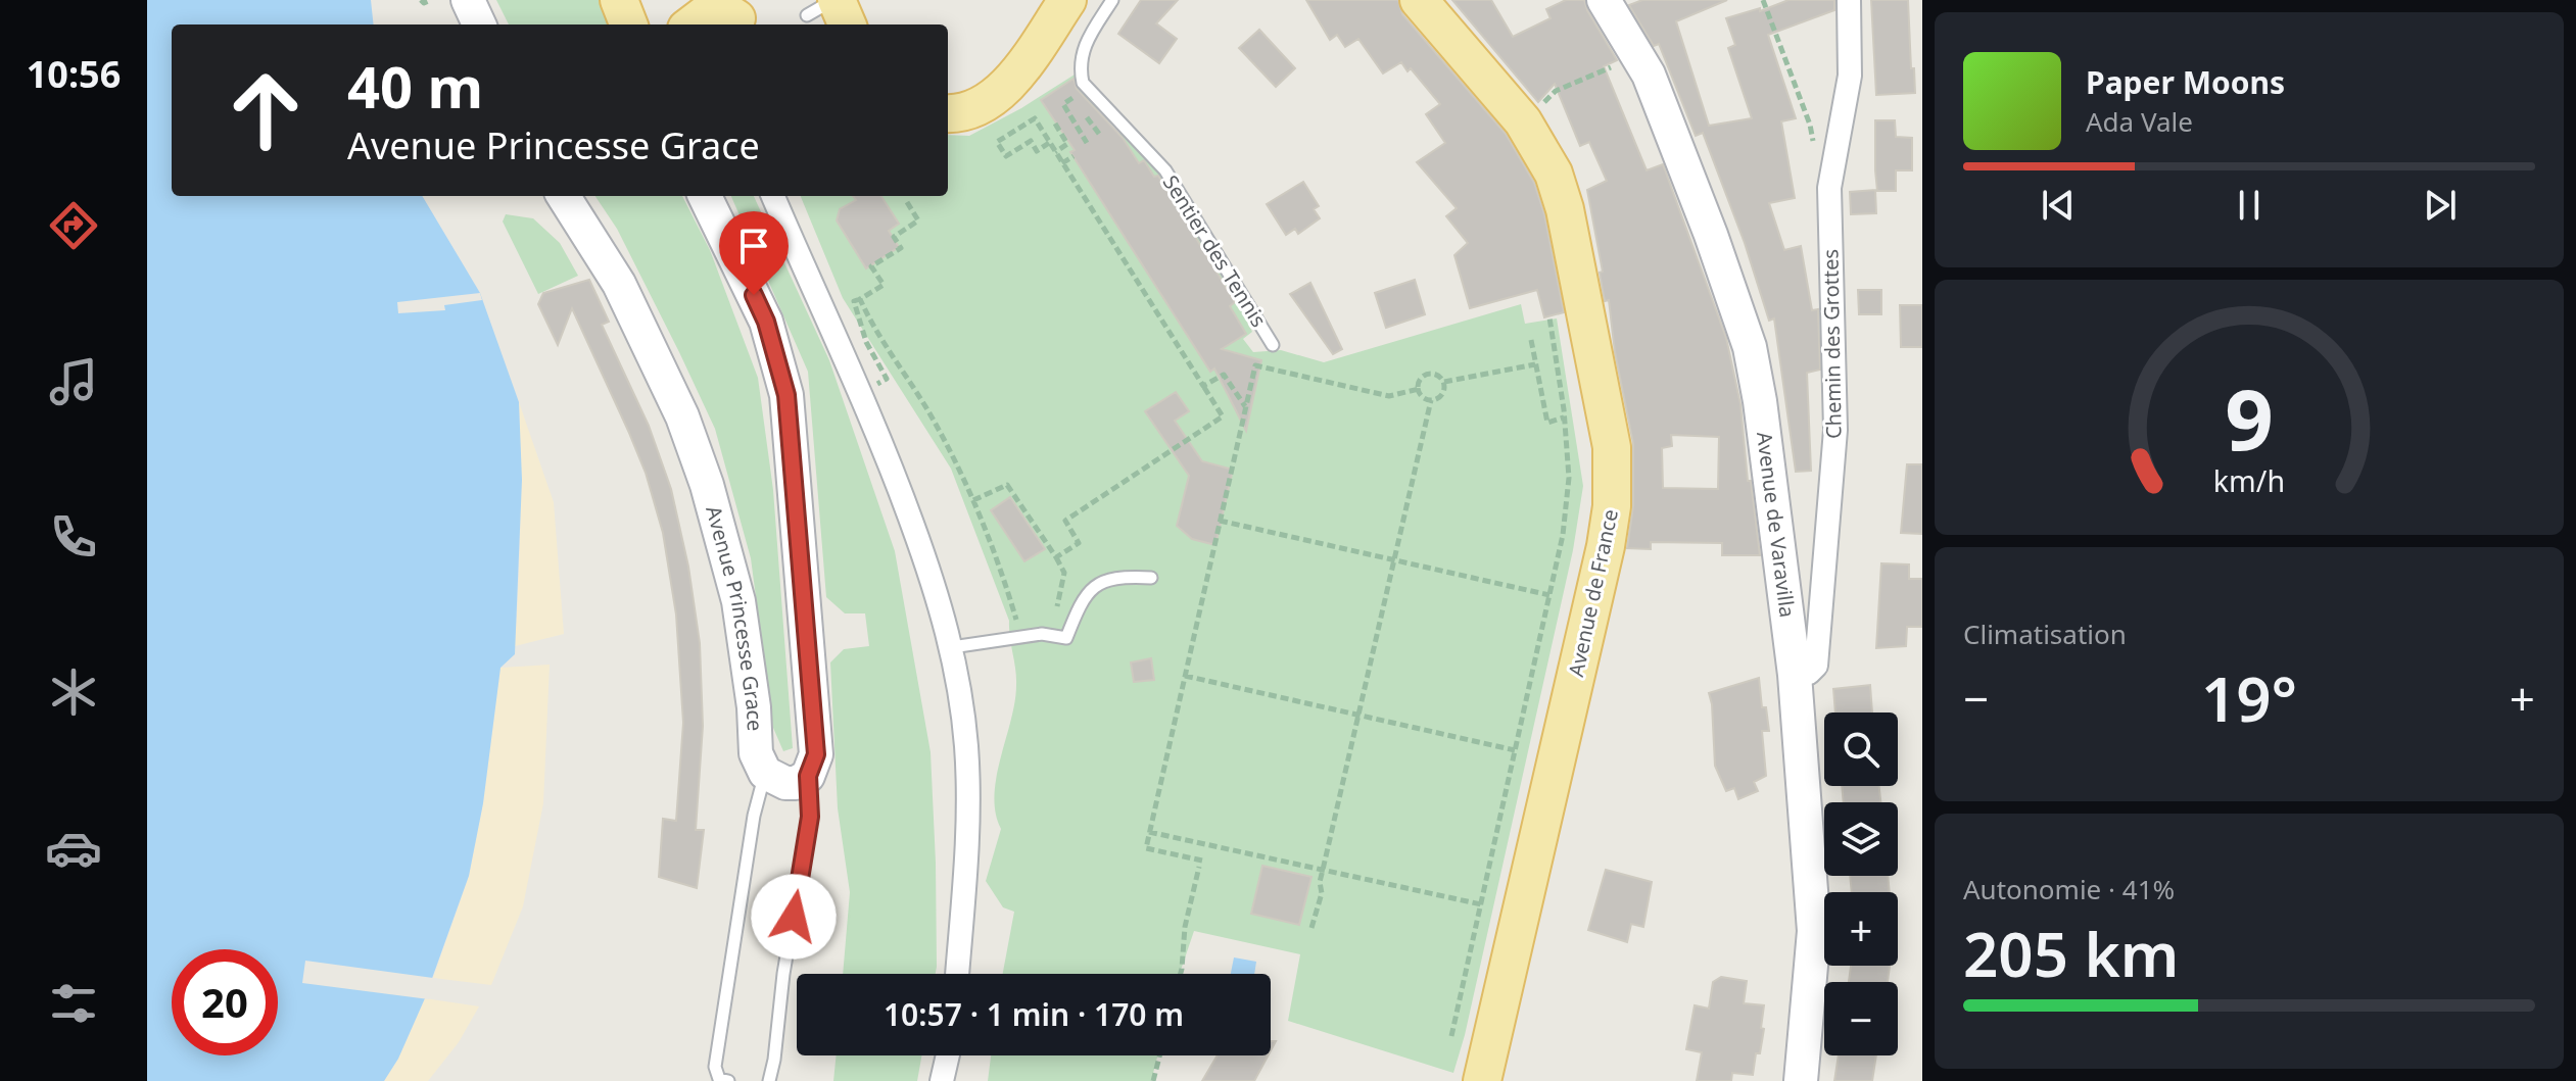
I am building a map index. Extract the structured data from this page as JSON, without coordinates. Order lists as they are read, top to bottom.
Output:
{
  "streets": {
    "main road": ["Avenue de France"],
    "street": ["Chemin des Grottes", "Avenue de Varavilla", "Avenue Princesse Grace"],
    "lane": ["Sentier des Tennis"]
  },
  "crossings": [
    ["Chemin des Grottes", "Avenue de Varavilla"]
  ],
  "page": {
    "tabs": "10:56",
    "turn": ["40 m", "Avenue Princesse Grace"],
    "song": ["Paper Moons", "Ada Vale"],
    "tile": [
      "Climatisation",
      ["Autonomie · 41%", "205 km"]
    ],
    "heat": ["−", "19°", "+"],
    "map_buttons": ["+", "−"],
    "limit": "20",
    "trip": "10:57 · 1 min · 170 m",
    "gauge": ["9", "km/h"]
  }
}
